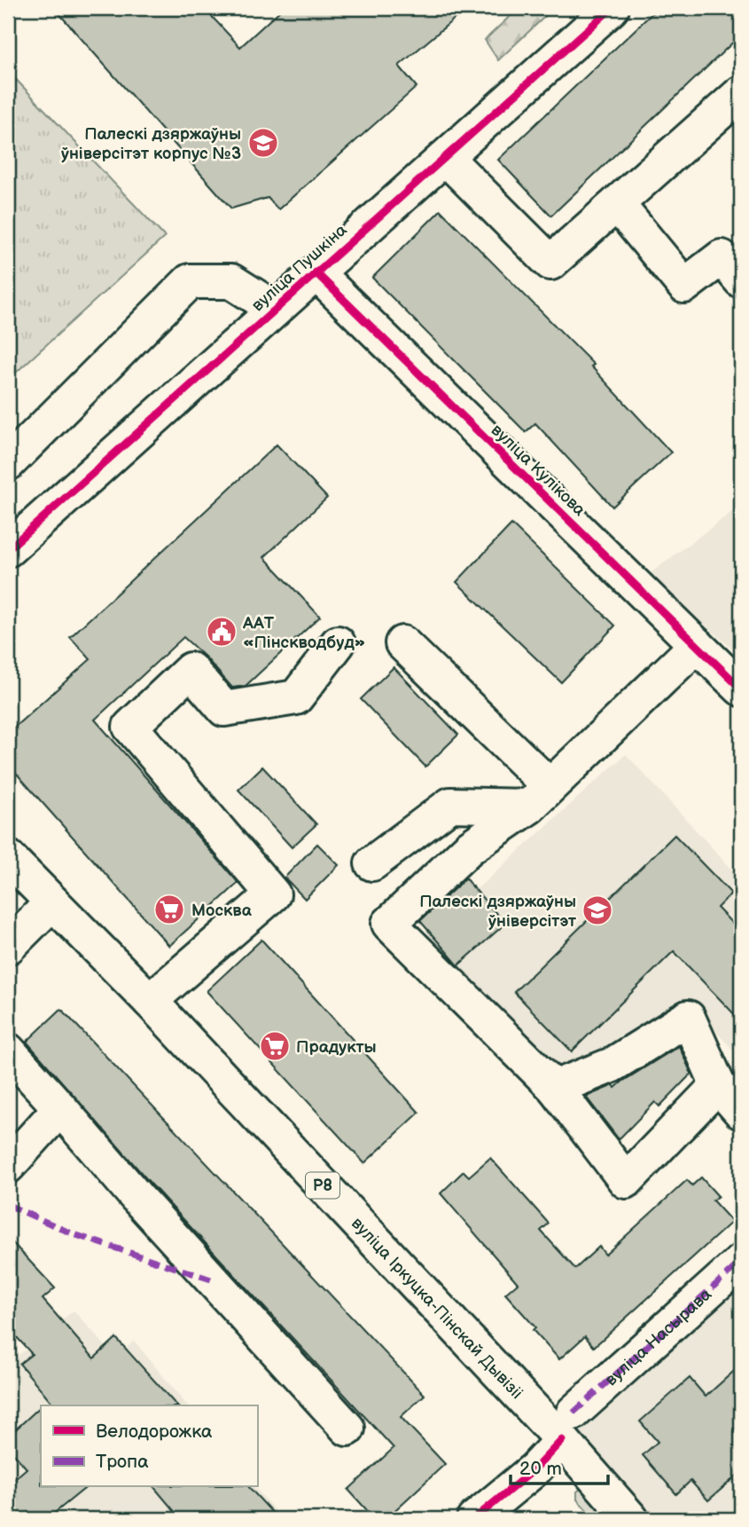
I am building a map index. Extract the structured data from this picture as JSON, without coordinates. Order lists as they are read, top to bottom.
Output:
{
  "streets": {
    "street": [
      "вуліца Пушкіна",
      "вуліца Кулікова",
      "Р8",
      "вуліца Іркуцка-Пінскай Дывізіі",
      "вуліца Насырава"
    ]
  },
  "crossings": [
    ["вуліца Пушкіна", "вуліца Кулікова"],
    ["вуліца Іркуцка-Пінскай Дывізіі", "вуліца Насырава"]
  ],
  "places": {
    "school or university": ["Палескі дзяржаўны ўніверсітэт корпус №3", "Палескі дзяржаўны ўніверсітэт"],
    "public building": ["ААТ «Пінскводбуд»"],
    "supermarket": ["Москва", "Прадукты"]
  },
  "legend": ["Велодорожка", "Тропа"],
  "scale_bar": "20 m"
}
